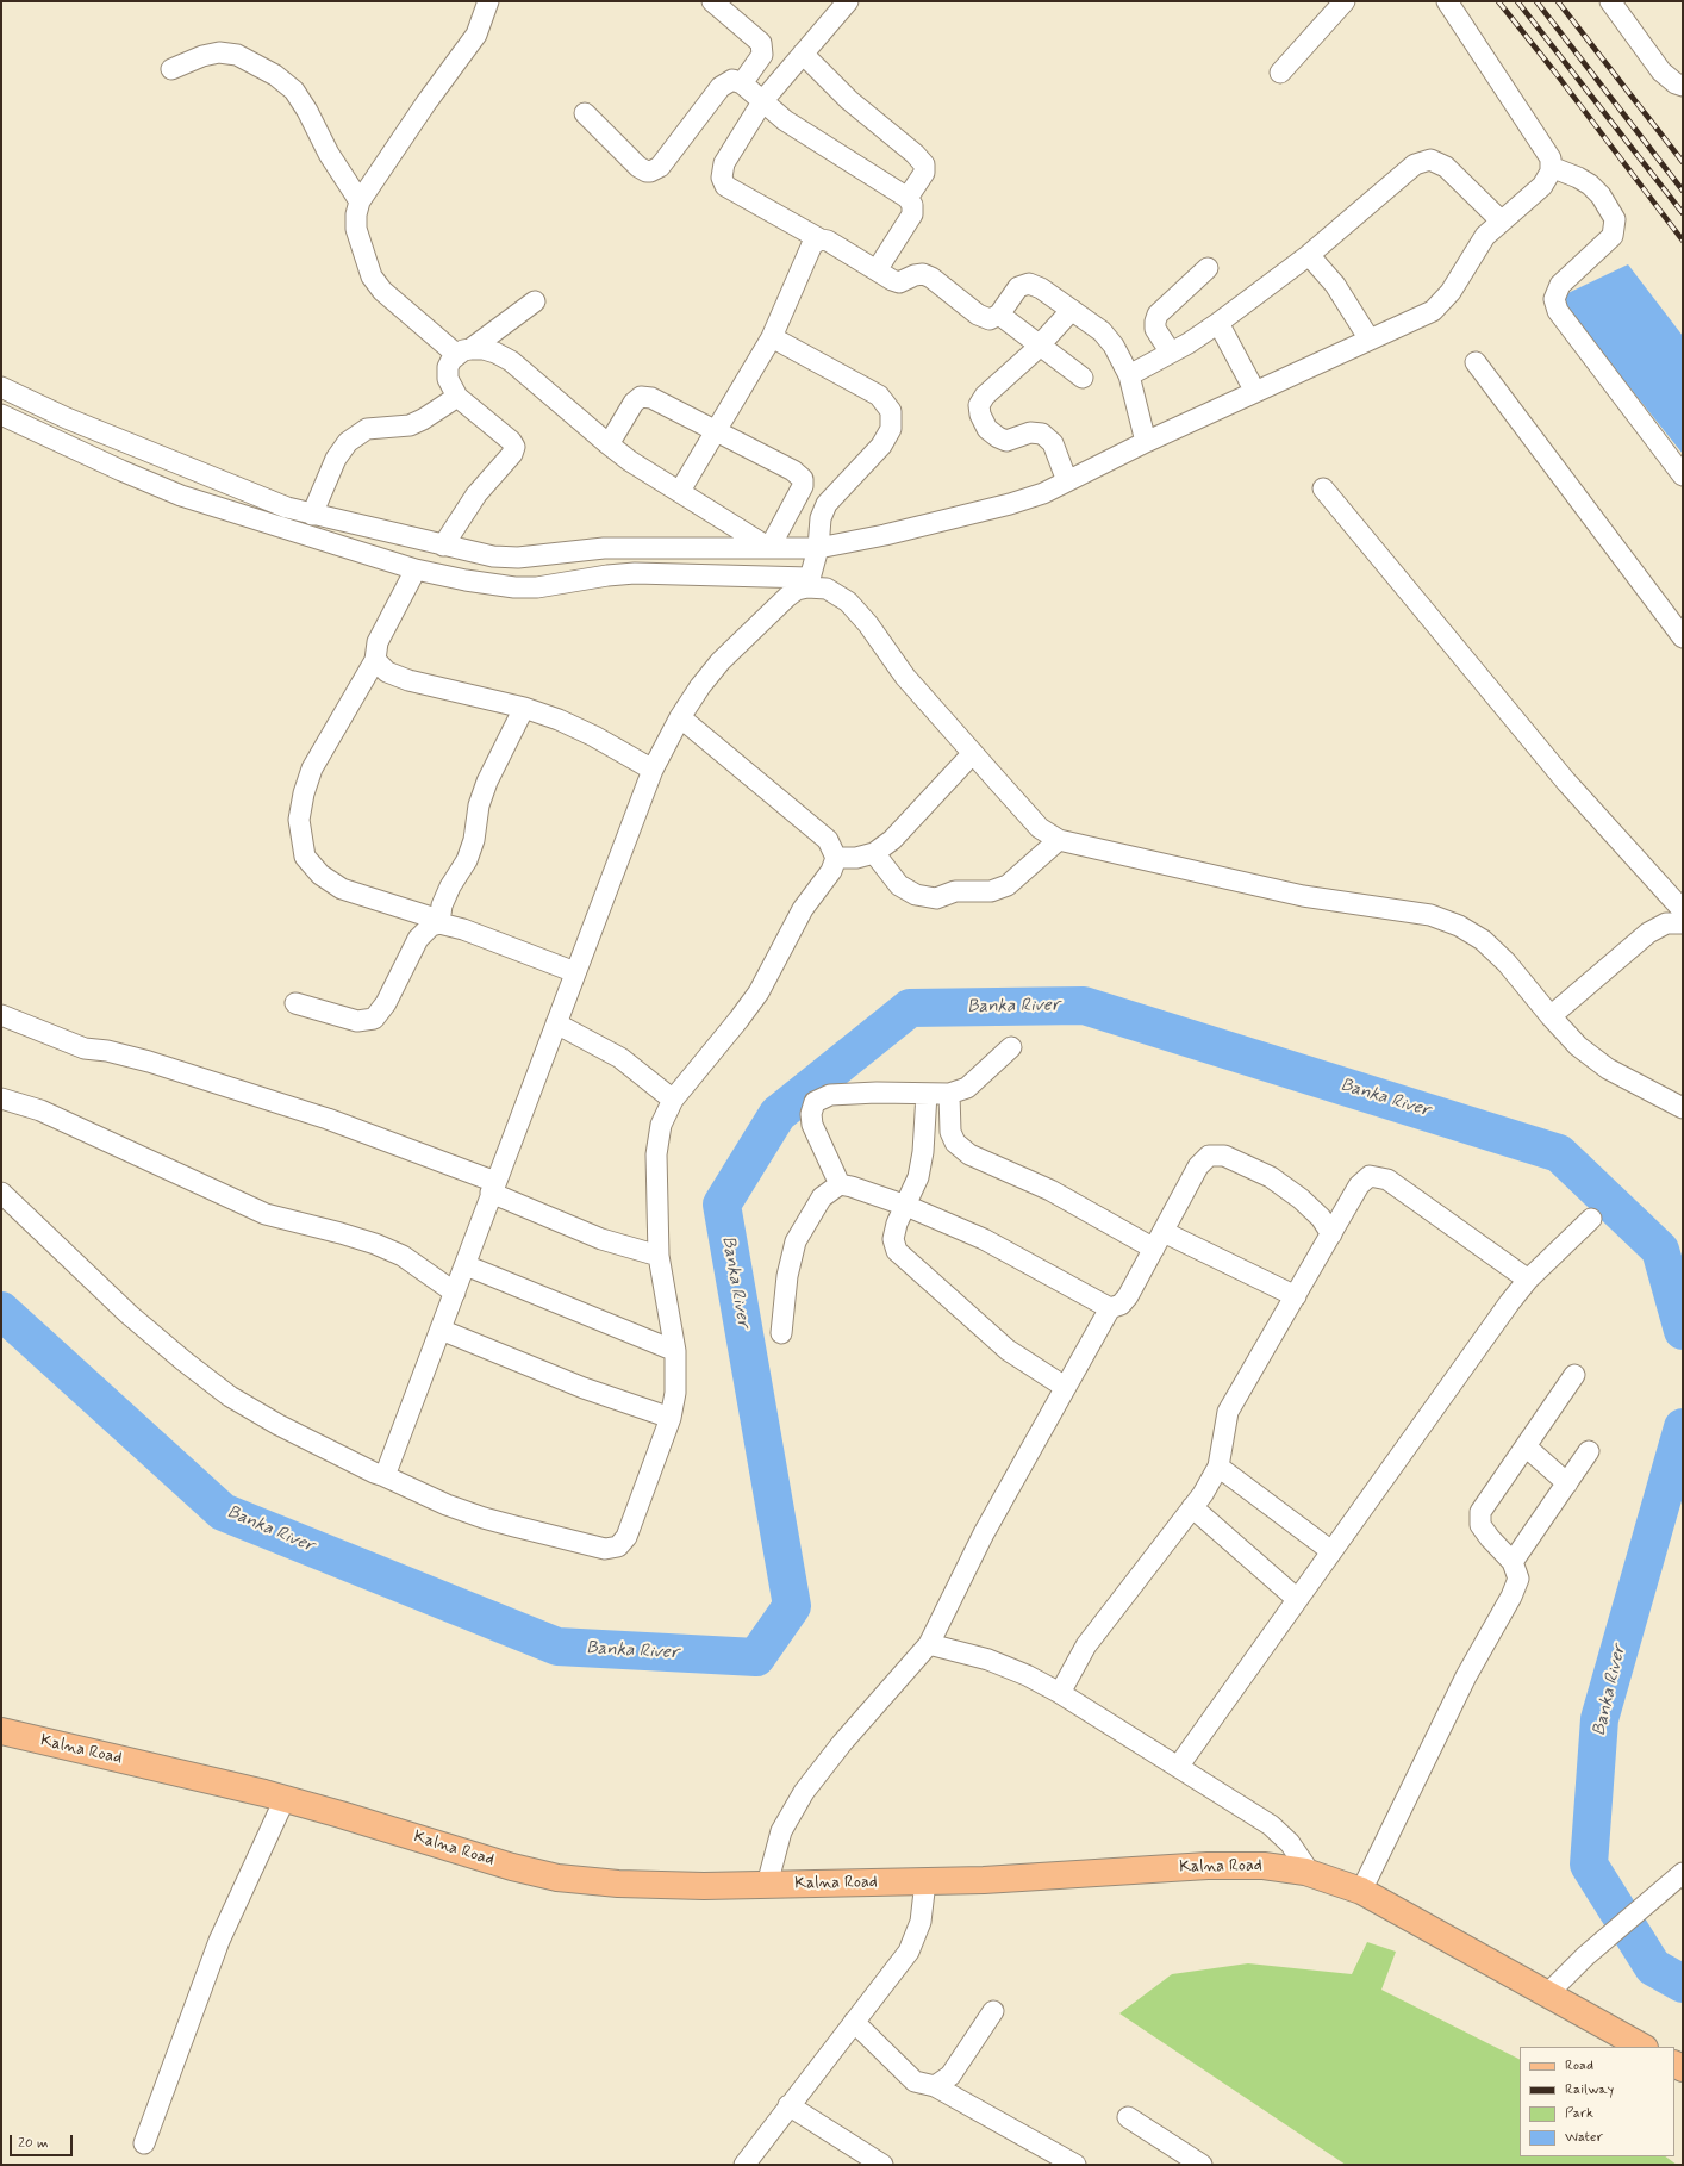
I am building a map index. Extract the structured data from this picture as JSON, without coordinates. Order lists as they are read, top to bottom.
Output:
{
  "streets": {
    "main road": ["Kalna Road"]
  },
  "water": ["Banka River"],
  "legend": [
    "Road",
    "Railway",
    "Park",
    "Water"
  ],
  "scale_bar": "20 m"
}
